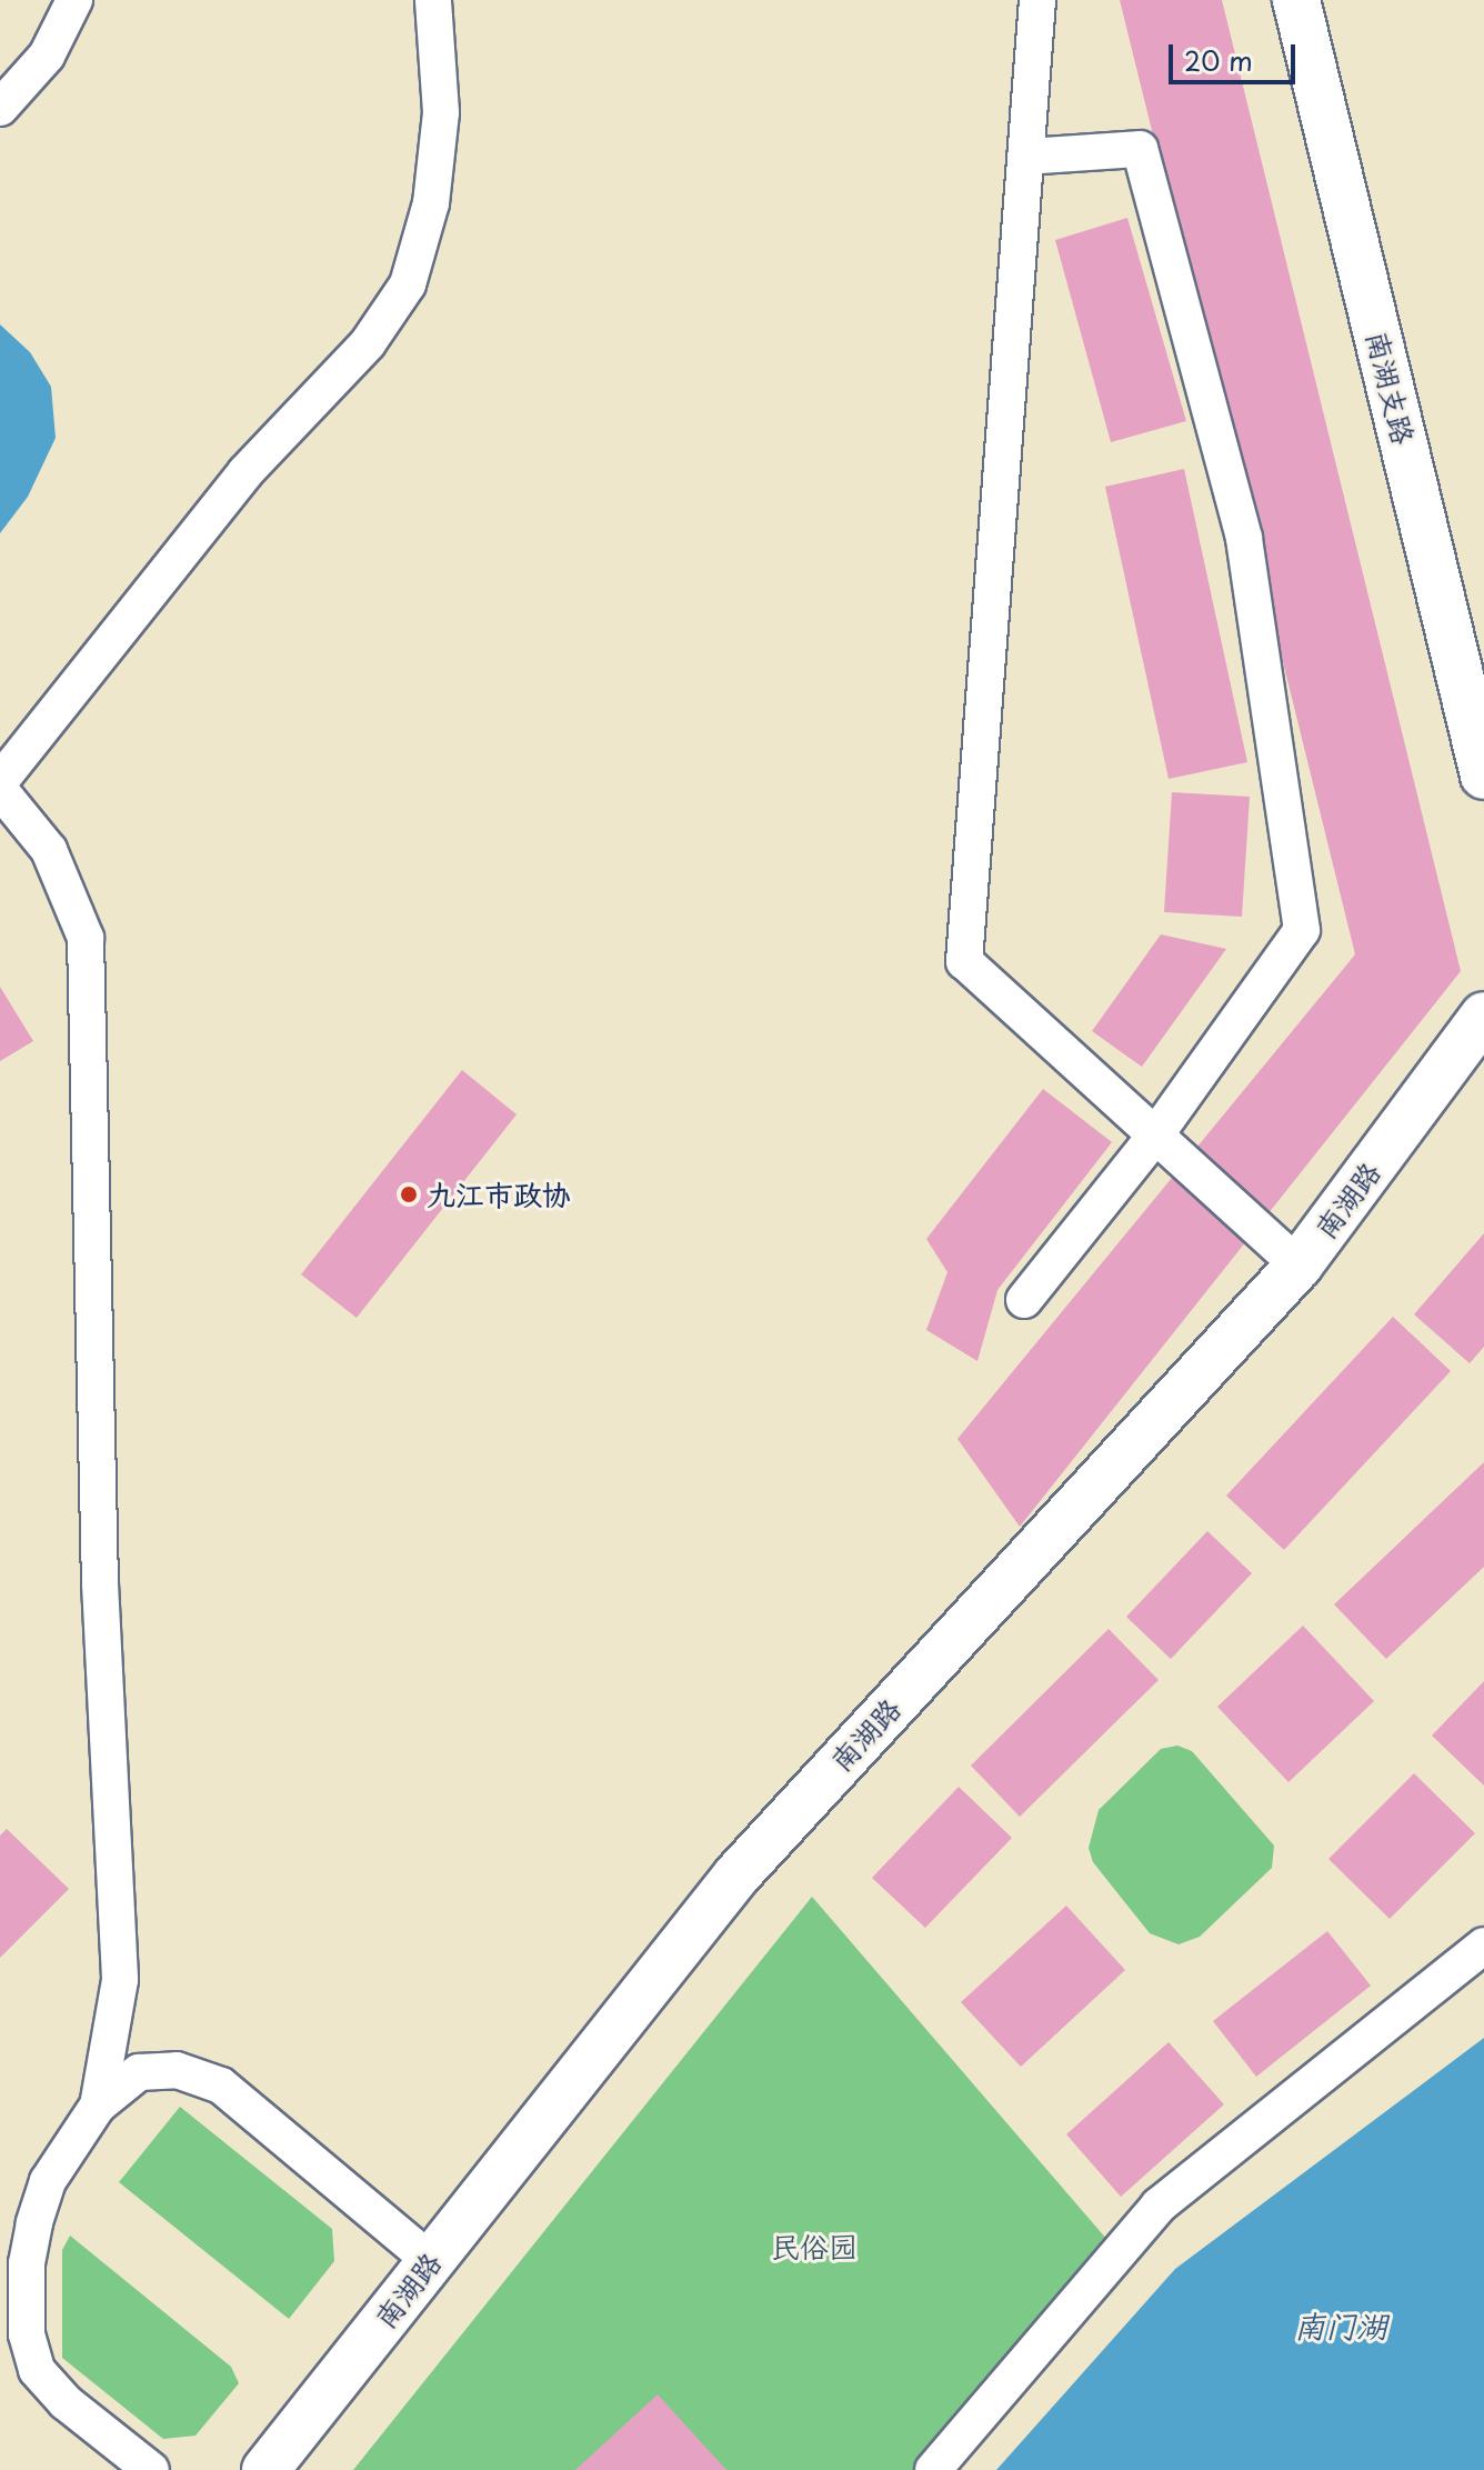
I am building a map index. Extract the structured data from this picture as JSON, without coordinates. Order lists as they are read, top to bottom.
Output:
{
  "streets": {
    "street": ["南湖支路", "南湖路"]
  },
  "water": ["南门湖"],
  "parks": ["民俗园"],
  "places": ["九江市政协"],
  "scale_bar": "20 m"
}
